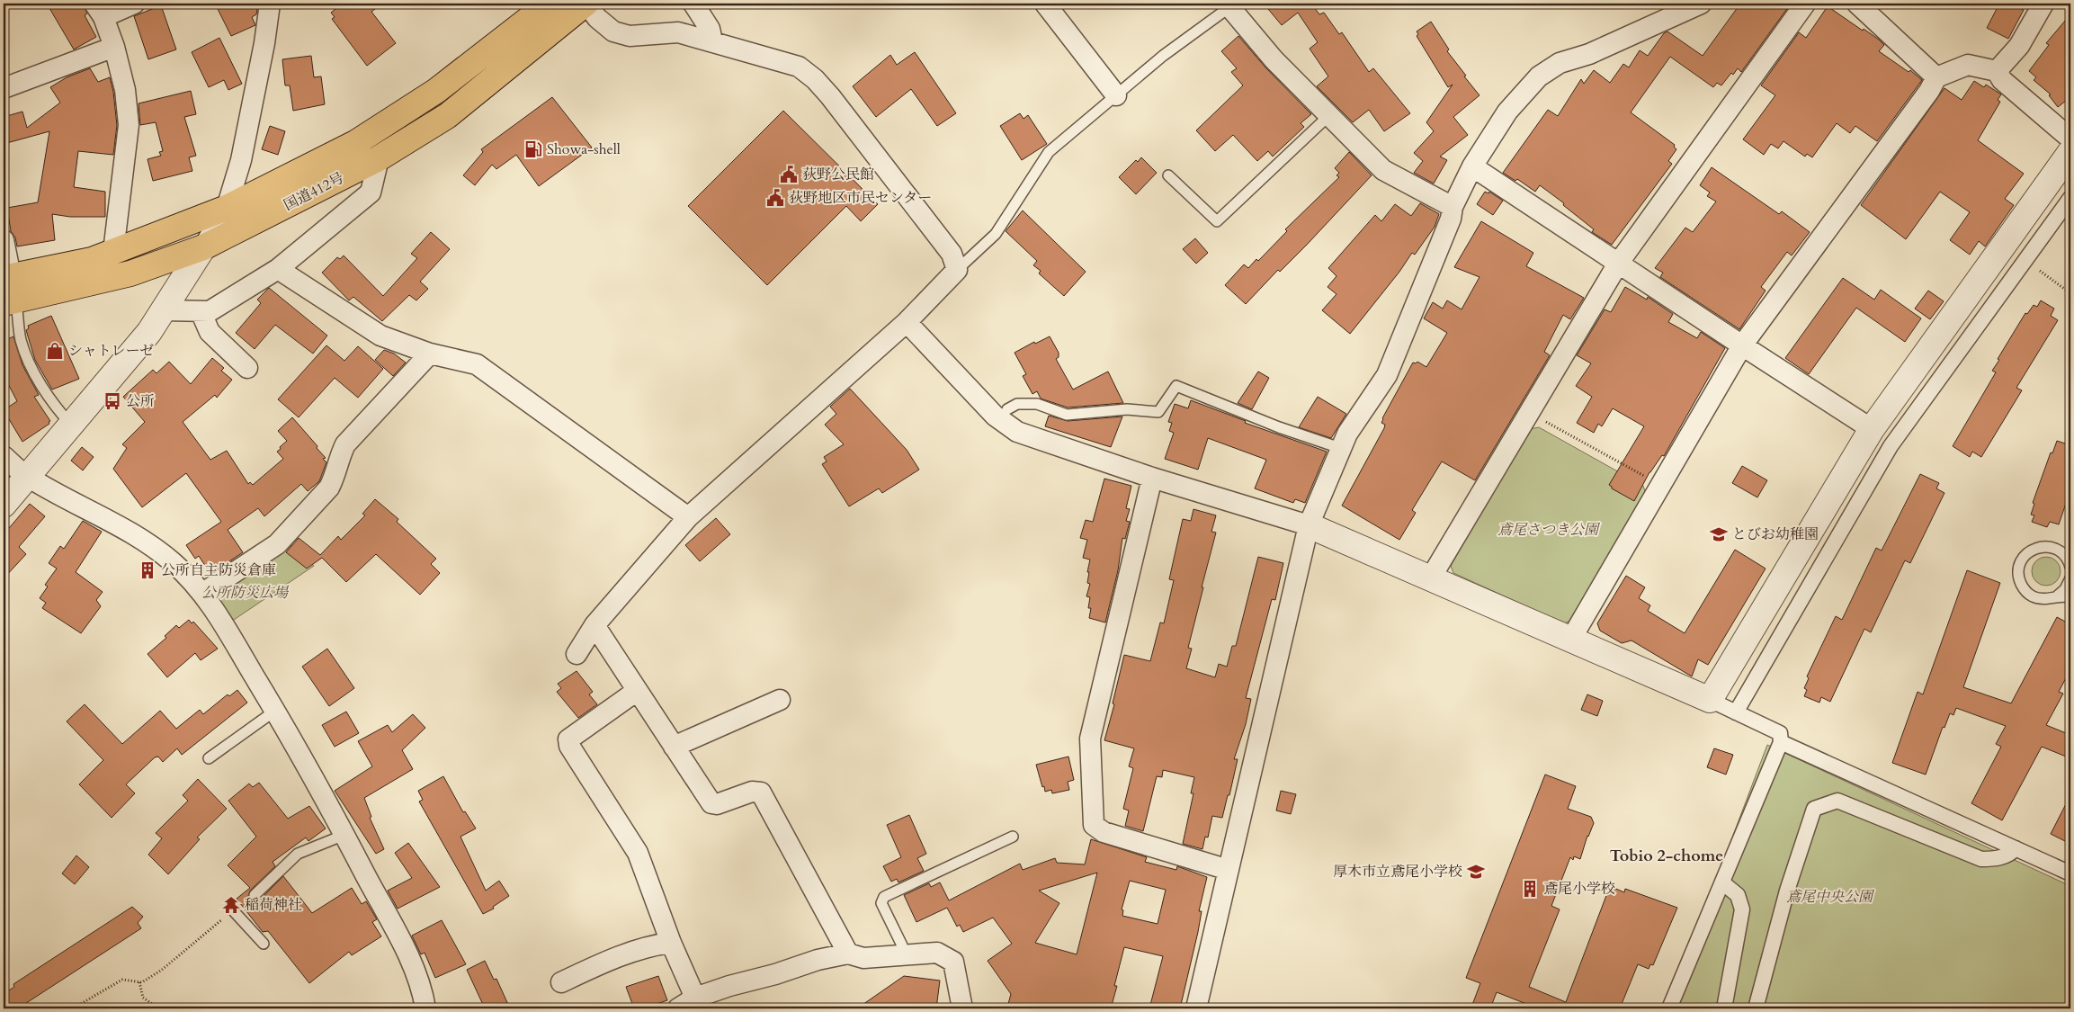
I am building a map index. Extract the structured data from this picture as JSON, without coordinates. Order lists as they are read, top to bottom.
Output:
{
  "streets": {
    "highway": ["国道412号"]
  },
  "districts": ["Tobio 2-chome"],
  "parks": ["鳶尾さつき公園", "公所防災広場", "鳶尾中央公園"],
  "places": {
    "fuel station": ["Showa-shell"],
    "public building": ["荻野公民館", "荻野地区市民センター"],
    "shop": ["シャトレーゼ"],
    "bus stop": ["公所"],
    "school or university": ["とびお幼稚園", "厚木市立鳶尾小学校"],
    "building": ["公所自主防災倉庫", "鳶尾小学校"],
    "temple": ["稲荷神社"]
  }
}
